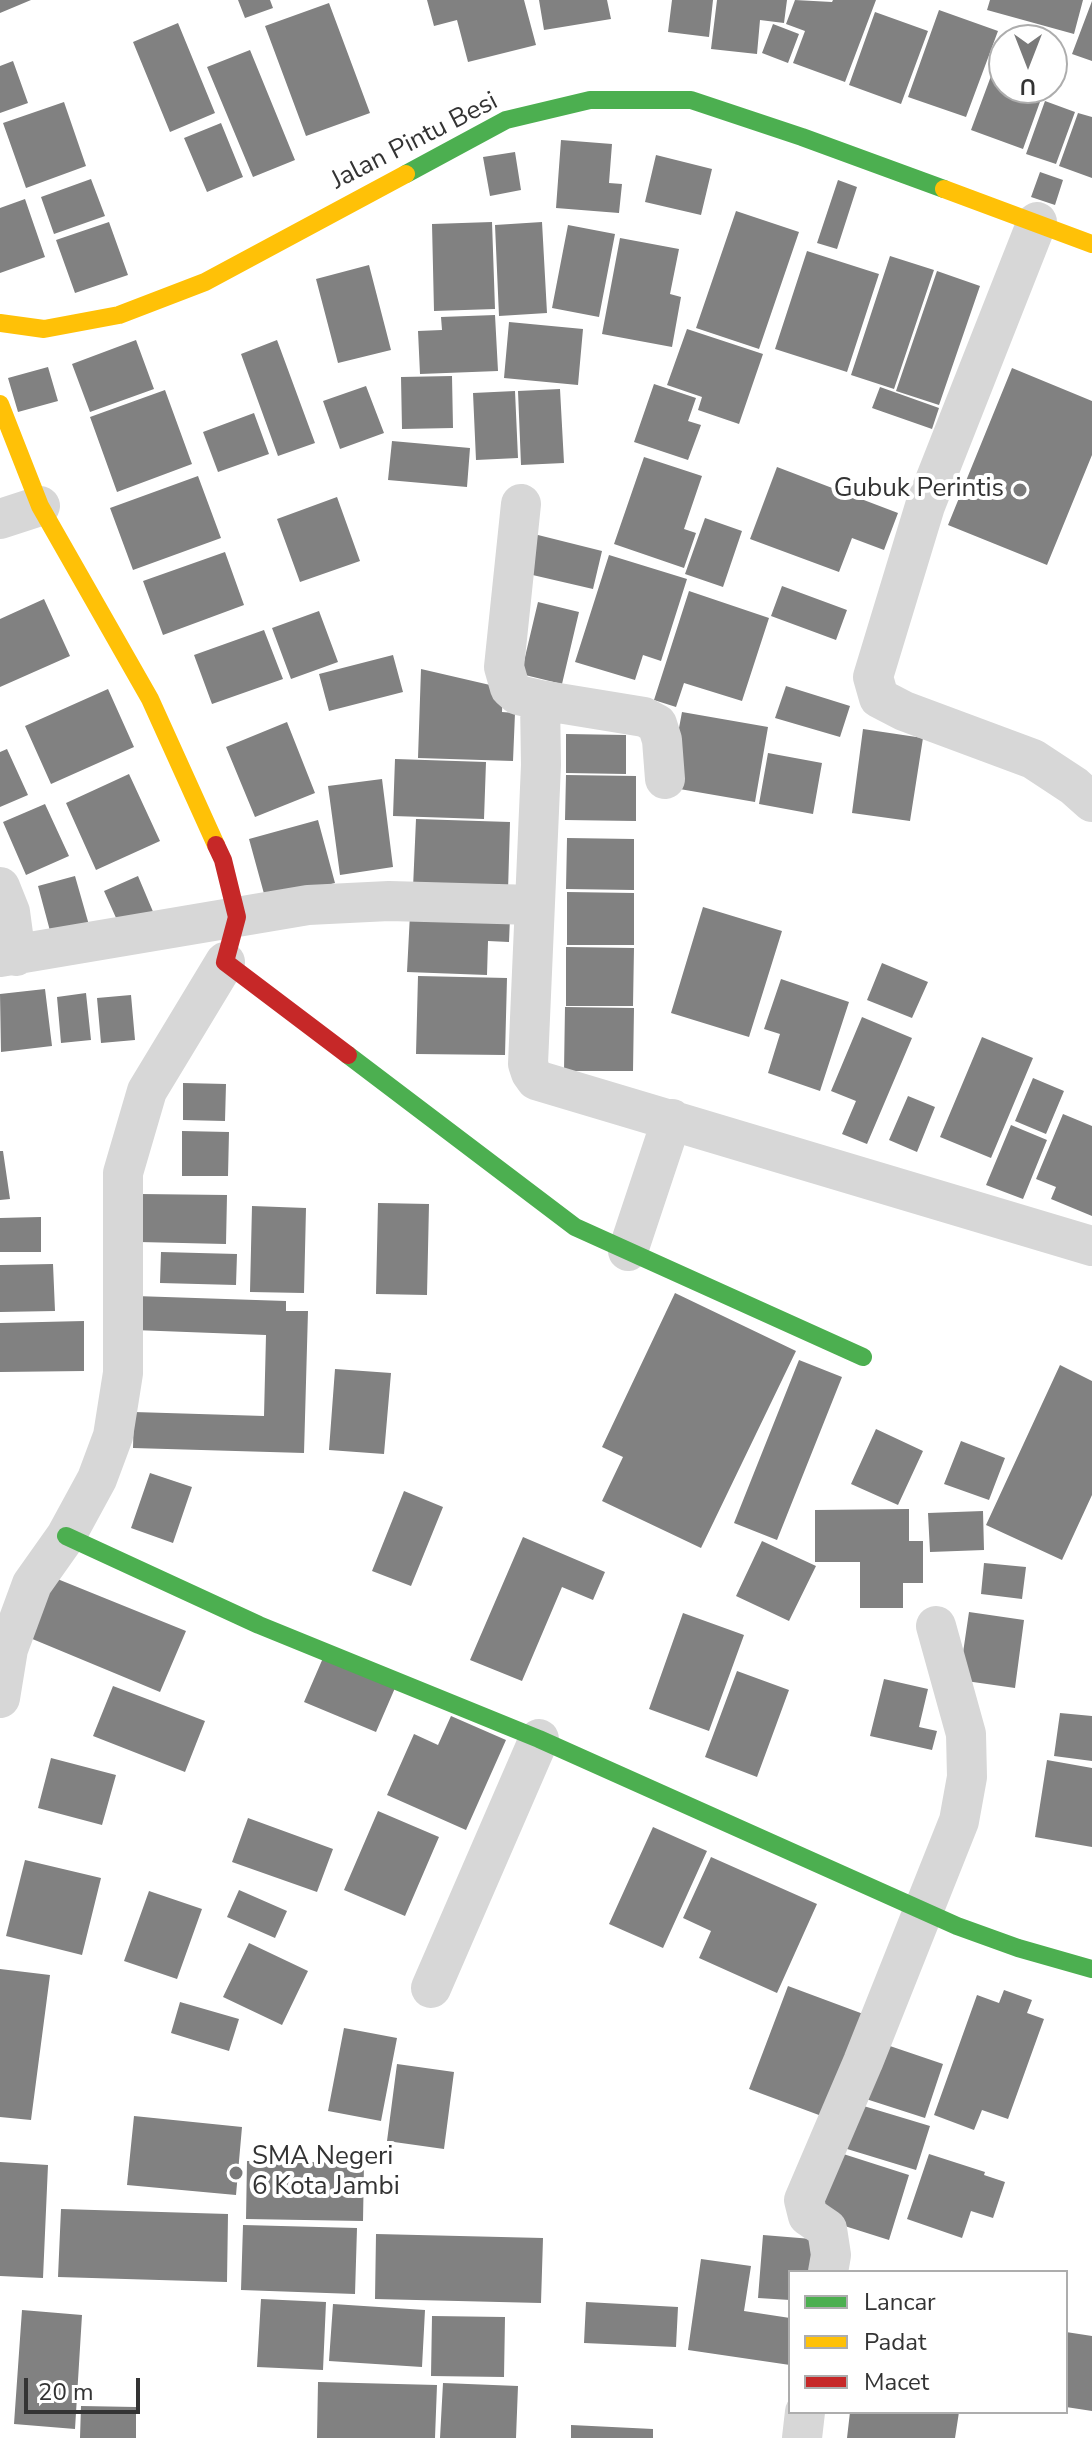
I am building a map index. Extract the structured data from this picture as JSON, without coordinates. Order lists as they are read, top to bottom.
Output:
{
  "streets": {
    "street": ["Jalan Pintu Besi"]
  },
  "places": ["Gubuk Perintis", "SMA Negeri 6 Kota Jambi"],
  "legend": ["Lancar", "Padat", "Macet"],
  "scale_bar": "20 m",
  "north": "bottom"
}
